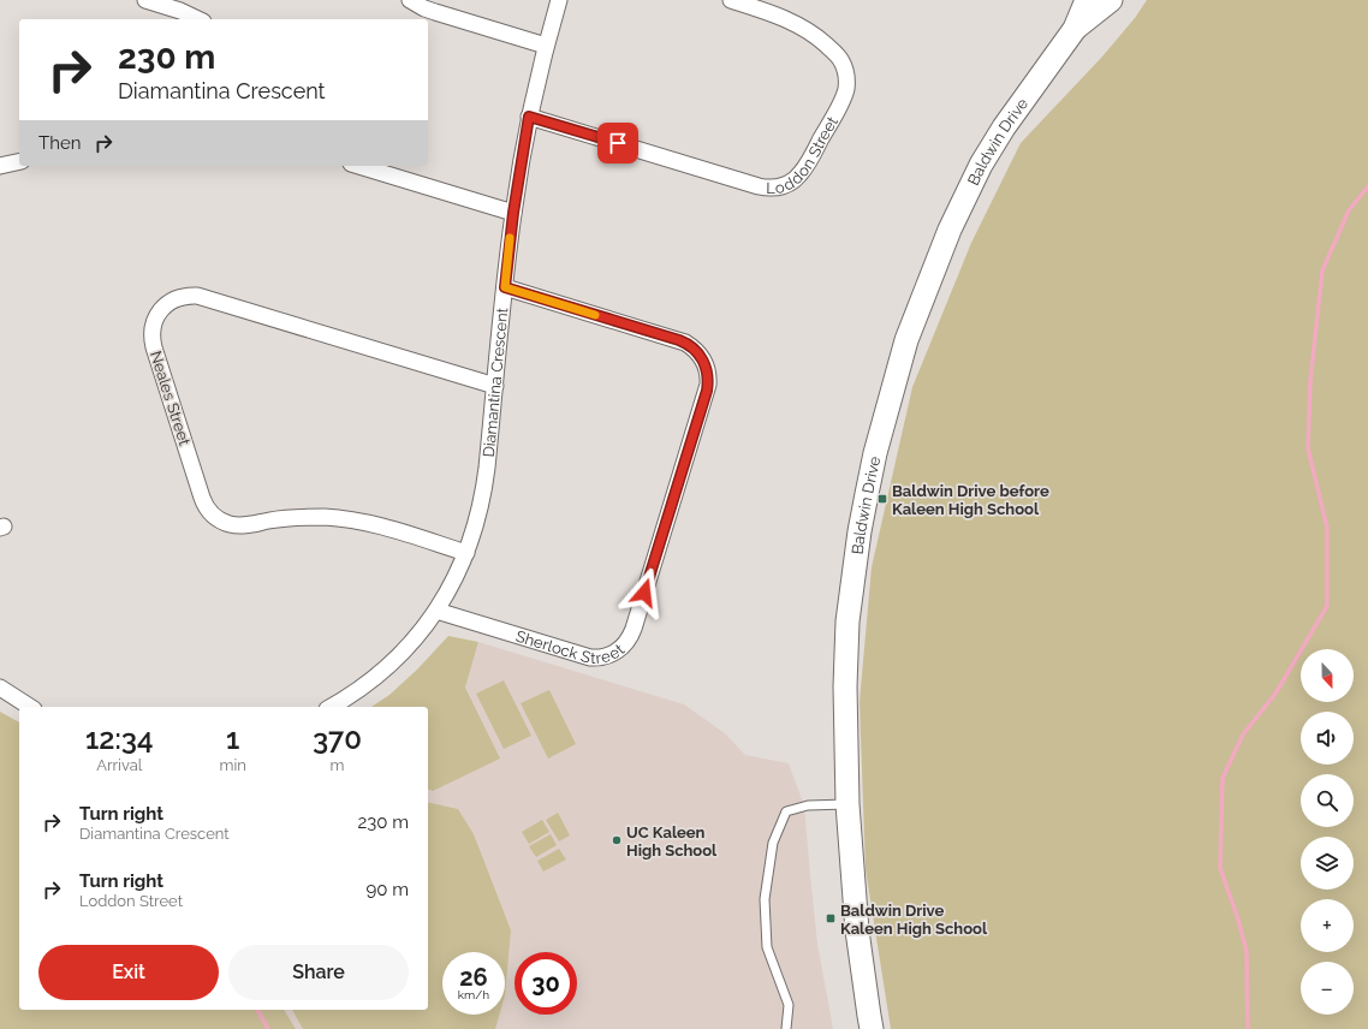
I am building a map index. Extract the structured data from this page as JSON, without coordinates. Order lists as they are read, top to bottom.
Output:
{
  "streets": {
    "main road": ["Baldwin Drive"],
    "street": [
      "Loddon Street",
      "Diamantina Crescent",
      "Neales Street",
      "Sherlock Street"
    ]
  },
  "crossings": [
    ["Loddon Street", "Diamantina Crescent"],
    ["Diamantina Crescent", "Neales Street"],
    ["Diamantina Crescent", "Sherlock Street"]
  ],
  "places": {
    "transit": ["Baldwin Drive before Kaleen High School", "Baldwin Drive Kaleen High School"],
    "other": ["UC Kaleen High School"]
  },
  "north": "bottom",
  "page": {
    "turn": ["230 m", "Diamantina Crescent"],
    "then": "Then",
    "map_buttons": ["+", "−"],
    "eta": [
      "12:34",
      "Arrival",
      "1",
      "min",
      "370",
      "m"
    ],
    "list": [
      {
        "name": "Turn right",
        "note": "Diamantina Crescent",
        "value": "230 m"
      },
      {
        "name": "Turn right",
        "note": "Loddon Street",
        "value": "90 m"
      }
    ],
    "buttons": ["Exit", "Share"],
    "speed": "26 km/h",
    "limit": "30"
  }
}
